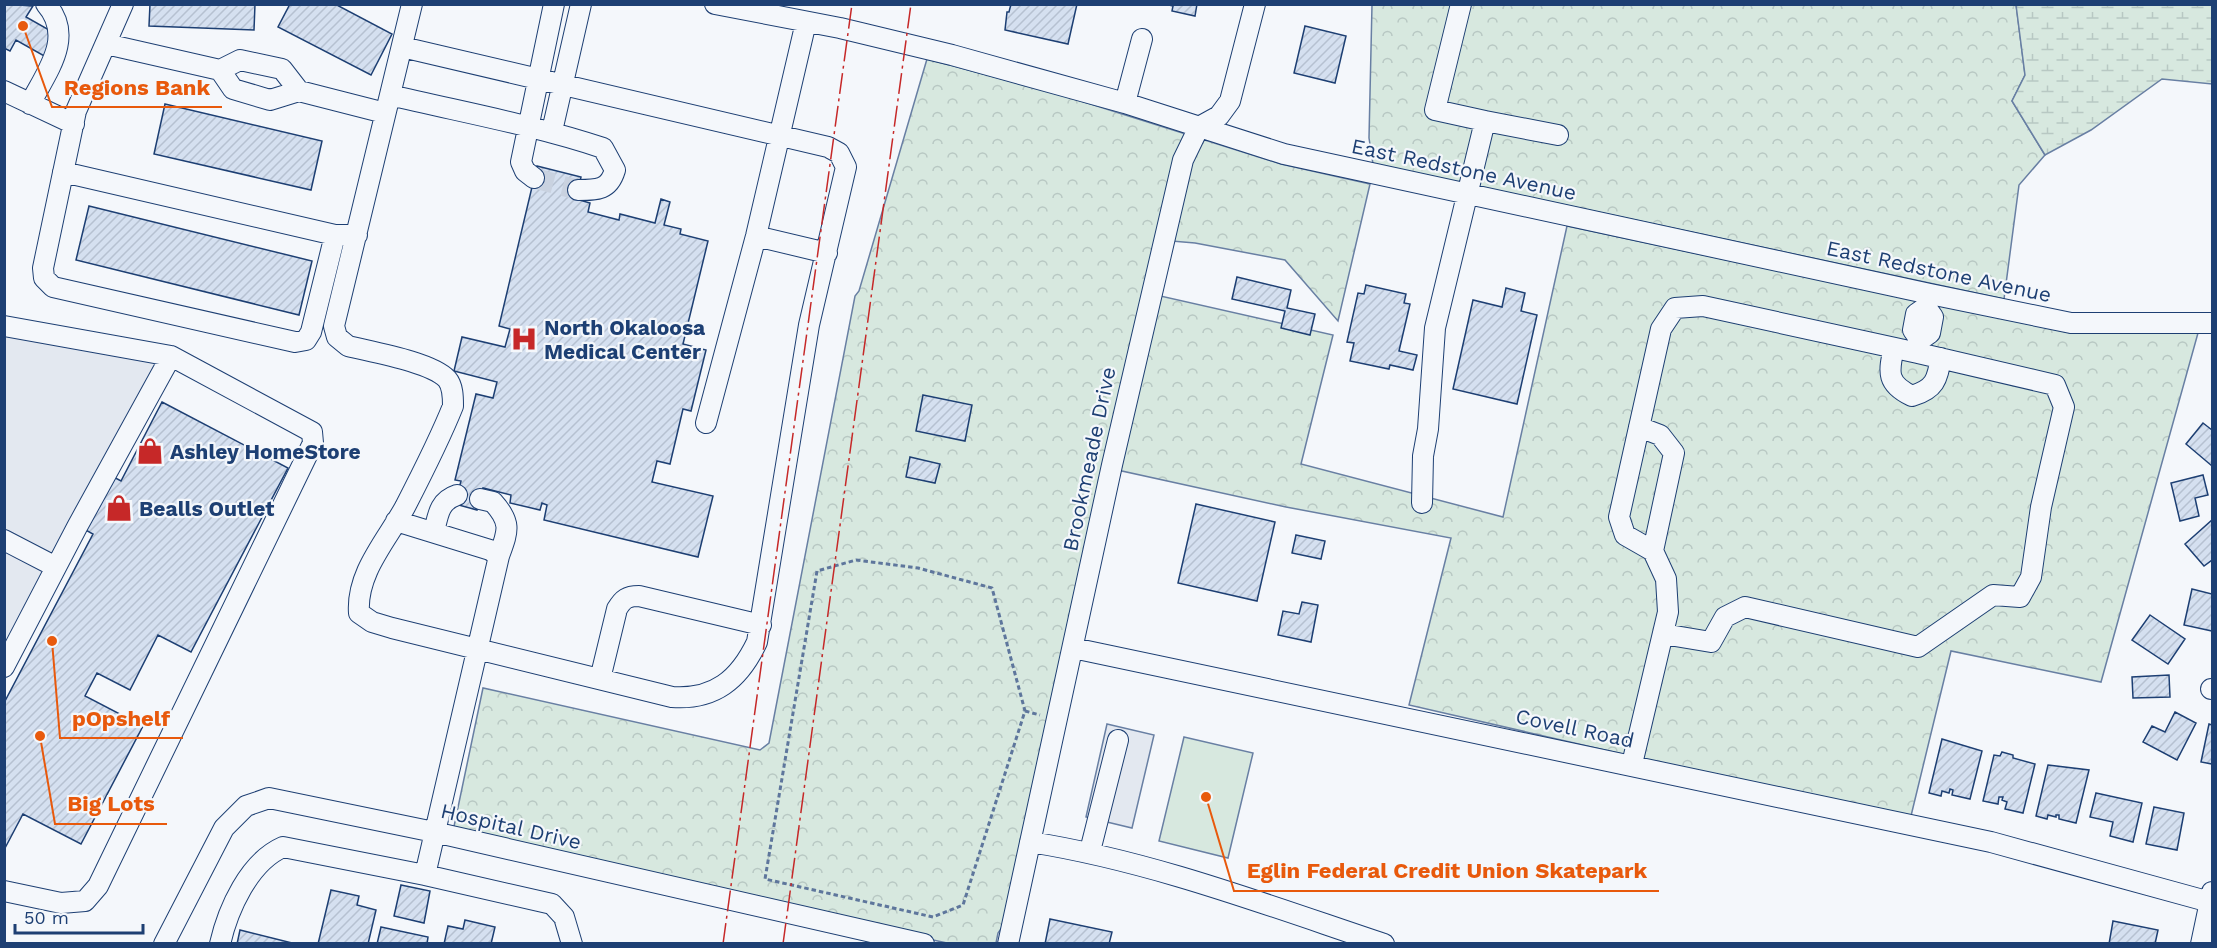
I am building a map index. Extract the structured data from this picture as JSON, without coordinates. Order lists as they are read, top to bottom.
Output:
{
  "streets": {
    "street": [
      "East Redstone Avenue",
      "Brookmeade Drive",
      "Covell Road",
      "Hospital Drive"
    ]
  },
  "crossings": [
    ["East Redstone Avenue", "Brookmeade Drive"],
    ["Brookmeade Drive", "Covell Road"]
  ],
  "places": {
    "other": [
      "Regions Bank",
      "pOpshelf",
      "Big Lots",
      "Eglin Federal Credit Union Skatepark"
    ],
    "hospital": ["North Okaloosa Medical Center"],
    "shop": ["Ashley HomeStore", "Bealls Outlet"]
  },
  "scale_bar": "50 m"
}
